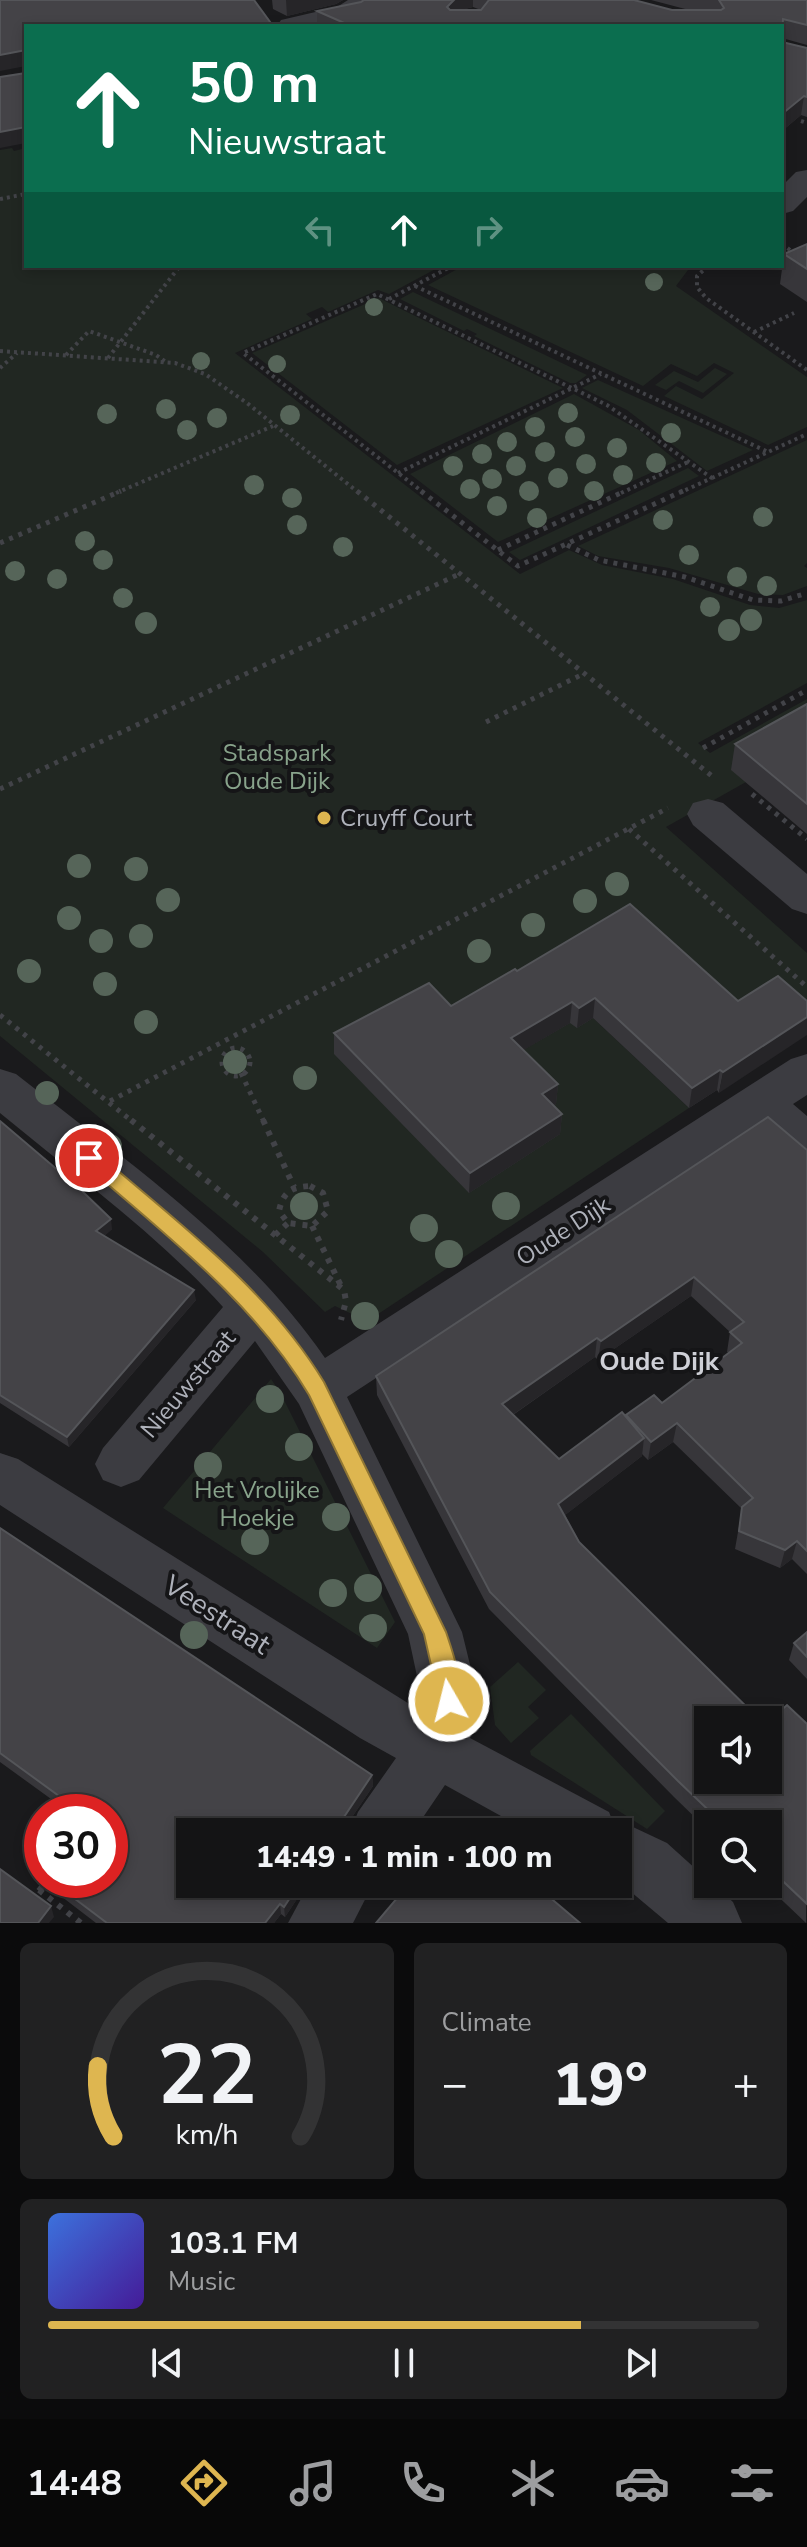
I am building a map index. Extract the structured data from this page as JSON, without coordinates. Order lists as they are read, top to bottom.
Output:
{
  "streets": {
    "street": ["Oude Dijk", "Nieuwstraat", "Veestraat"]
  },
  "crossings": [
    ["Oude Dijk", "Nieuwstraat"],
    ["Nieuwstraat", "Veestraat"]
  ],
  "districts": ["Oude Dijk"],
  "parks": ["Stadspark Oude Dijk", "Het Vrolijke Hoekje"],
  "places": ["Cruyff Court"],
  "page": {
    "turn": ["50 m", "Nieuwstraat"],
    "limit": "30",
    "trip": "14:49 · 1 min · 100 m",
    "tile": "Climate",
    "heat": ["−", "19°", "+"],
    "song": ["103.1 FM", "Music"],
    "tabs": "14:48",
    "gauge": ["22", "km/h"]
  }
}
